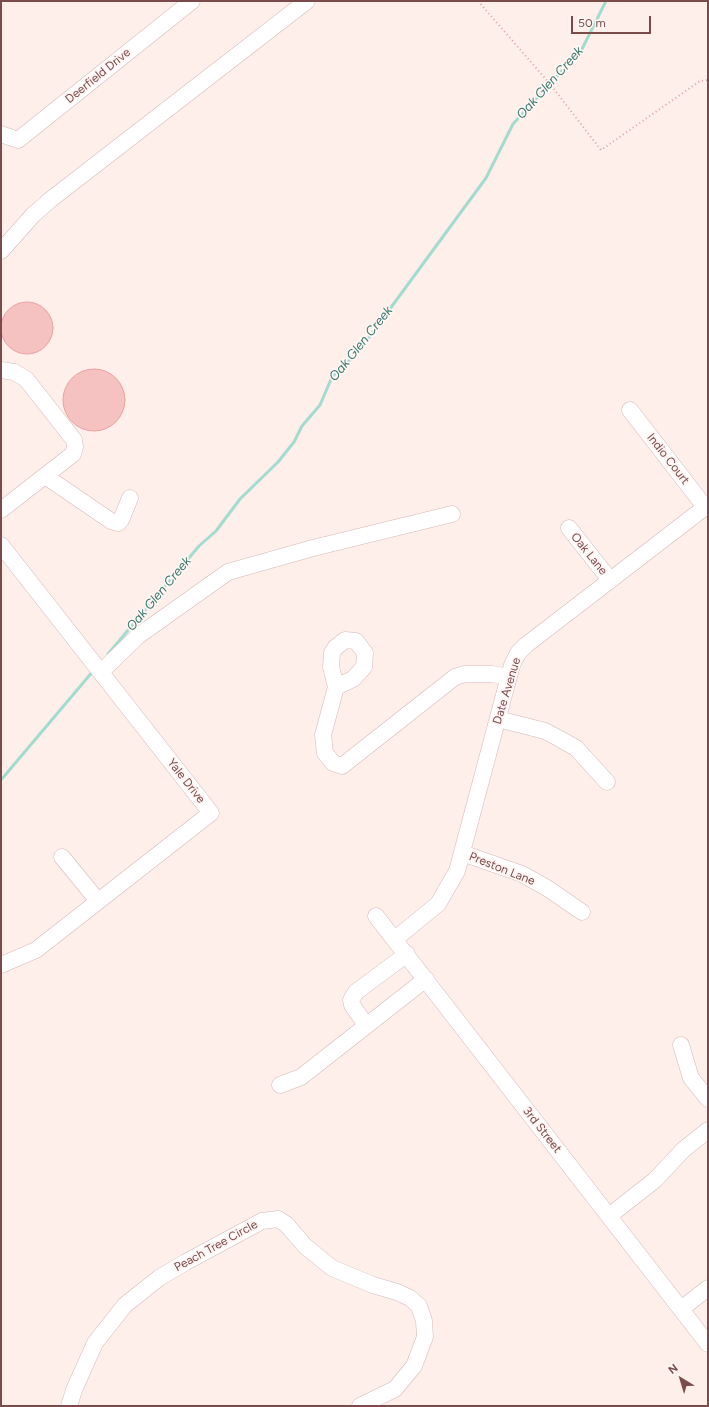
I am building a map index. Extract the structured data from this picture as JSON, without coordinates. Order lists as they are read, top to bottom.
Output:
{
  "streets": {
    "street": [
      "Deerfield Drive",
      "Indio Court",
      "Oak Lane",
      "Date Avenue",
      "Yale Drive",
      "Preston Lane",
      "3rd Street",
      "Peach Tree Circle"
    ]
  },
  "crossings": [
    ["Indio Court", "Date Avenue"],
    ["Oak Lane", "Date Avenue"],
    ["Date Avenue", "Preston Lane"],
    ["Date Avenue", "3rd Street"]
  ],
  "water": ["Oak Glen Creek"],
  "scale_bar": "50 m",
  "north": "top left"
}
